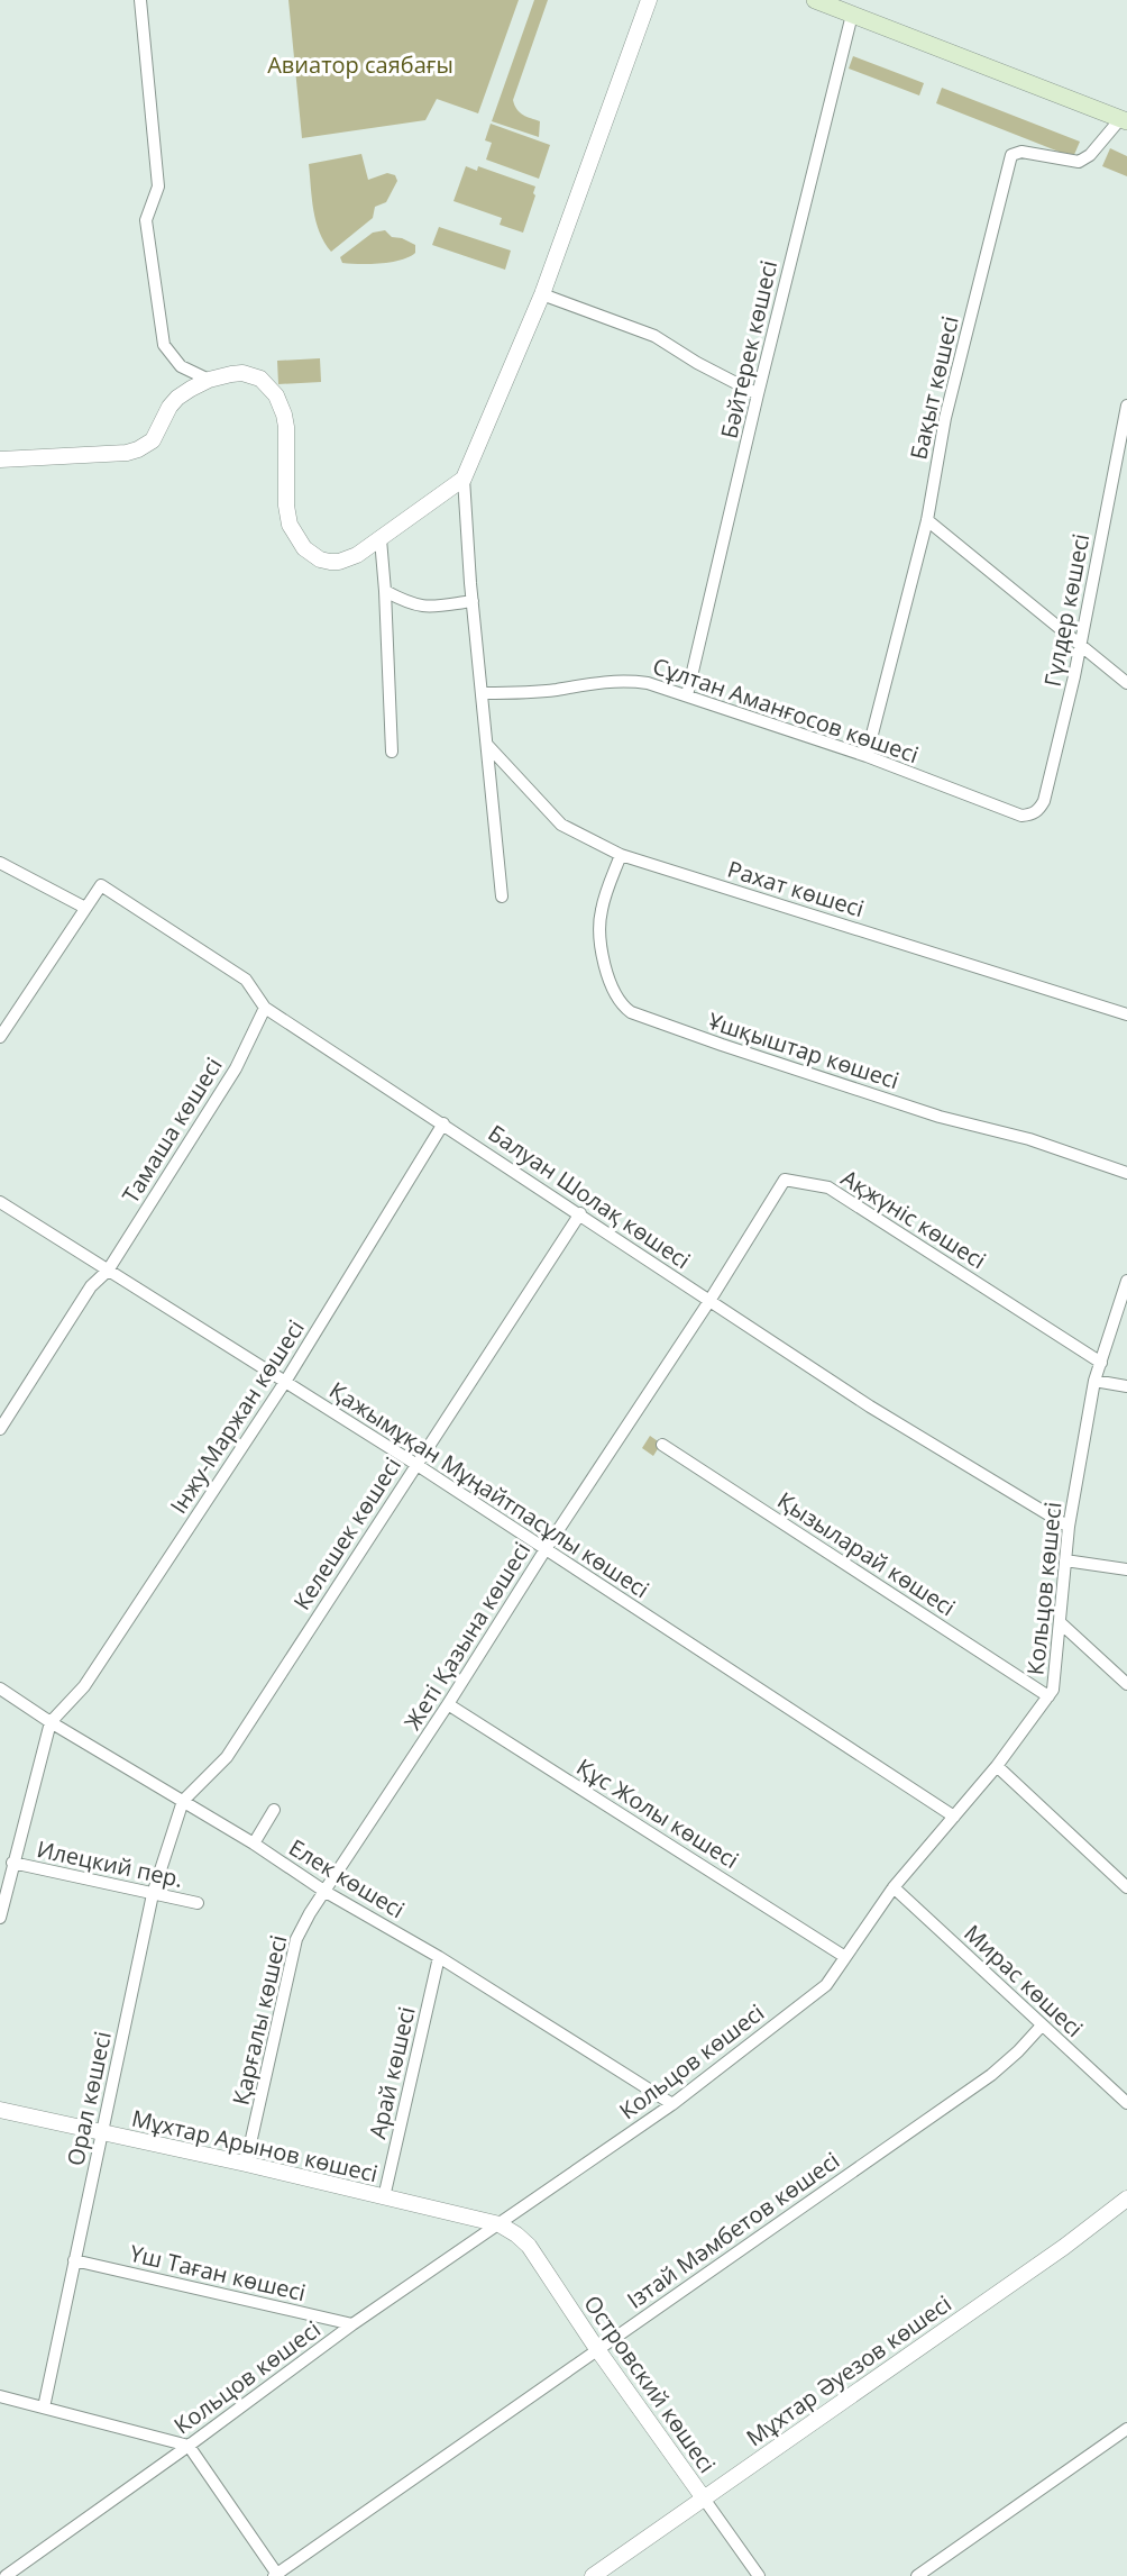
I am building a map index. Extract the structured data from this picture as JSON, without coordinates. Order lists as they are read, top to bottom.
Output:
{
  "streets": {
    "street": [
      "Бәйтерек көшесі",
      "Бақыт көшесі",
      "Гүлдер көшесі",
      "Сұлтан Аманғосов көшесі",
      "Рахат көшесі",
      "Ұшқыштар көшесі",
      "Тамаша көшесі",
      "Балуан Шолақ көшесі",
      "Ақжүніс көшесі",
      "Інжу-Маржан көшесі",
      "Қажымұқан Мұңайтпасұлы көшесі",
      "Келешек көшесі",
      "Қызыларай көшесі",
      "Кольцов көшесі",
      "Жеті Қазына көшесі",
      "Құс Жолы көшесі",
      "Илецкий пер.",
      "Елек көшесі",
      "Мирас көшесі",
      "Қарғалы көшесі",
      "Арай көшесі",
      "Орал көшесі",
      "Мұхтар Арынов көшесі",
      "Ізтай Мәмбетов көшесі",
      "Үш Таған көшесі",
      "Мұхтар Әуезов көшесі",
      "Островский көшесі"
    ]
  },
  "crossings": [
    ["Бәйтерек көшесі", "Сұлтан Аманғосов көшесі"],
    ["Бақыт көшесі", "Сұлтан Аманғосов көшесі"],
    ["Гүлдер көшесі", "Сұлтан Аманғосов көшесі"],
    ["Рахат көшесі", "Ұшқыштар көшесі"],
    ["Тамаша көшесі", "Балуан Шолақ көшесі"],
    ["Тамаша көшесі", "Қажымұқан Мұңайтпасұлы көшесі"],
    ["Балуан Шолақ көшесі", "Ақжүніс көшесі"],
    ["Балуан Шолақ көшесі", "Інжу-Маржан көшесі"],
    ["Балуан Шолақ көшесі", "Келешек көшесі"],
    ["Балуан Шолақ көшесі", "Кольцов көшесі"],
    ["Балуан Шолақ көшесі", "Жеті Қазына көшесі"],
    ["Ақжүніс көшесі", "Кольцов көшесі"],
    ["Ақжүніс көшесі", "Жеті Қазына көшесі"],
    ["Інжу-Маржан көшесі", "Қажымұқан Мұңайтпасұлы көшесі"],
    ["Інжу-Маржан көшесі", "Елек көшесі"],
    ["Қажымұқан Мұңайтпасұлы көшесі", "Келешек көшесі"],
    ["Қажымұқан Мұңайтпасұлы көшесі", "Кольцов көшесі"],
    ["Қажымұқан Мұңайтпасұлы көшесі", "Жеті Қазына көшесі"],
    ["Келешек көшесі", "Елек көшесі"],
    ["Келешек көшесі", "Орал көшесі"],
    ["Қызыларай көшесі", "Кольцов көшесі"],
    ["Кольцов көшесі", "Құс Жолы көшесі"],
    ["Кольцов көшесі", "Елек көшесі"],
    ["Кольцов көшесі", "Мирас көшесі"],
    ["Кольцов көшесі", "Мұхтар Арынов көшесі"],
    ["Кольцов көшесі", "Үш Таған көшесі"],
    ["Кольцов көшесі", "Островский көшесі"],
    ["Жеті Қазына көшесі", "Құс Жолы көшесі"],
    ["Жеті Қазына көшесі", "Елек көшесі"],
    ["Жеті Қазына көшесі", "Қарғалы көшесі"],
    ["Илецкий пер.", "Орал көшесі"],
    ["Елек көшесі", "Қарғалы көшесі"],
    ["Елек көшесі", "Арай көшесі"],
    ["Елек көшесі", "Орал көшесі"],
    ["Мирас көшесі", "Ізтай Мәмбетов көшесі"],
    ["Қарғалы көшесі", "Мұхтар Арынов көшесі"],
    ["Арай көшесі", "Мұхтар Арынов көшесі"],
    ["Орал көшесі", "Мұхтар Арынов көшесі"],
    ["Орал көшесі", "Үш Таған көшесі"],
    ["Мұхтар Арынов көшесі", "Островский көшесі"],
    ["Ізтай Мәмбетов көшесі", "Островский көшесі"],
    ["Мұхтар Әуезов көшесі", "Островский көшесі"]
  ],
  "parks": ["Авиатор саябағы"]
}
